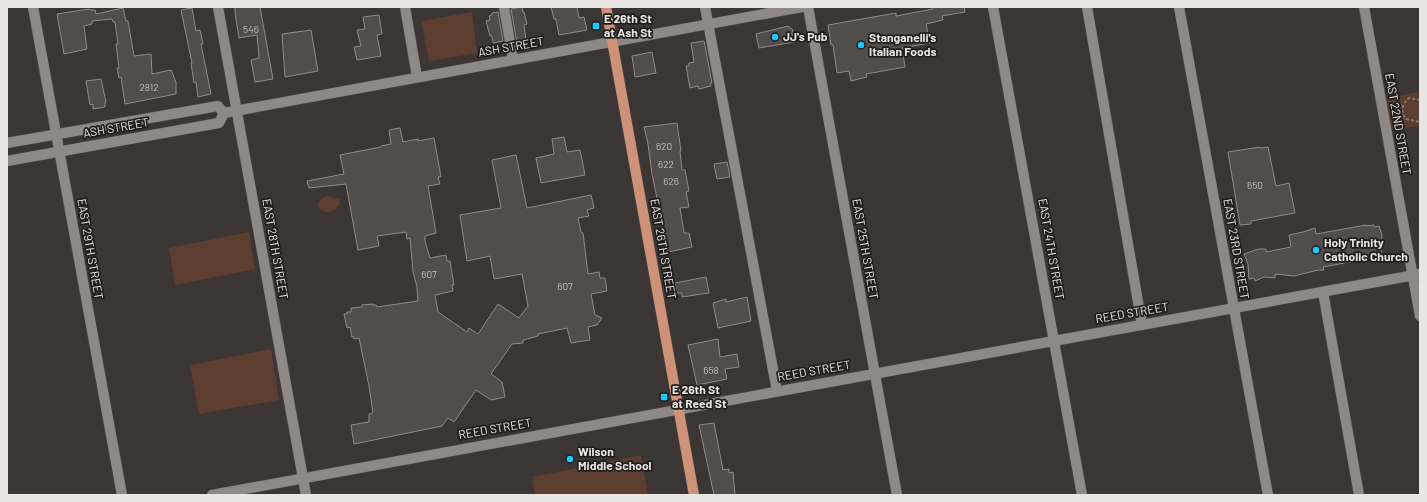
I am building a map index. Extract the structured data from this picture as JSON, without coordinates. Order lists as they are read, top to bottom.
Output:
{
  "streets": {
    "main road": ["EAST 26TH STREET"],
    "street": [
      "ASH STREET",
      "EAST 22ND STREET",
      "EAST 29TH STREET",
      "EAST 28TH STREET",
      "EAST 25TH STREET",
      "EAST 24TH STREET",
      "EAST 23RD STREET",
      "REED STREET"
    ]
  },
  "crossings": [
    ["ASH STREET", "EAST 29TH STREET"],
    ["ASH STREET", "EAST 28TH STREET"],
    ["ASH STREET", "EAST 26TH STREET"],
    ["EAST 22ND STREET", "REED STREET"],
    ["EAST 28TH STREET", "REED STREET"],
    ["EAST 26TH STREET", "REED STREET"],
    ["EAST 25TH STREET", "REED STREET"],
    ["EAST 24TH STREET", "REED STREET"],
    ["EAST 23RD STREET", "REED STREET"]
  ],
  "places": {
    "transit": ["E 26th St at Ash St", "E 26th St at Reed St"],
    "other": [
      "JJ's Pub",
      "Stanganelli's Italian Foods",
      "Holy Trinity Catholic Church",
      "Wilson Middle School"
    ]
  },
  "house_numbers": [
    "546",
    "2812",
    "620",
    "622",
    "626",
    "650",
    "607",
    "607",
    "658"
  ]
}
